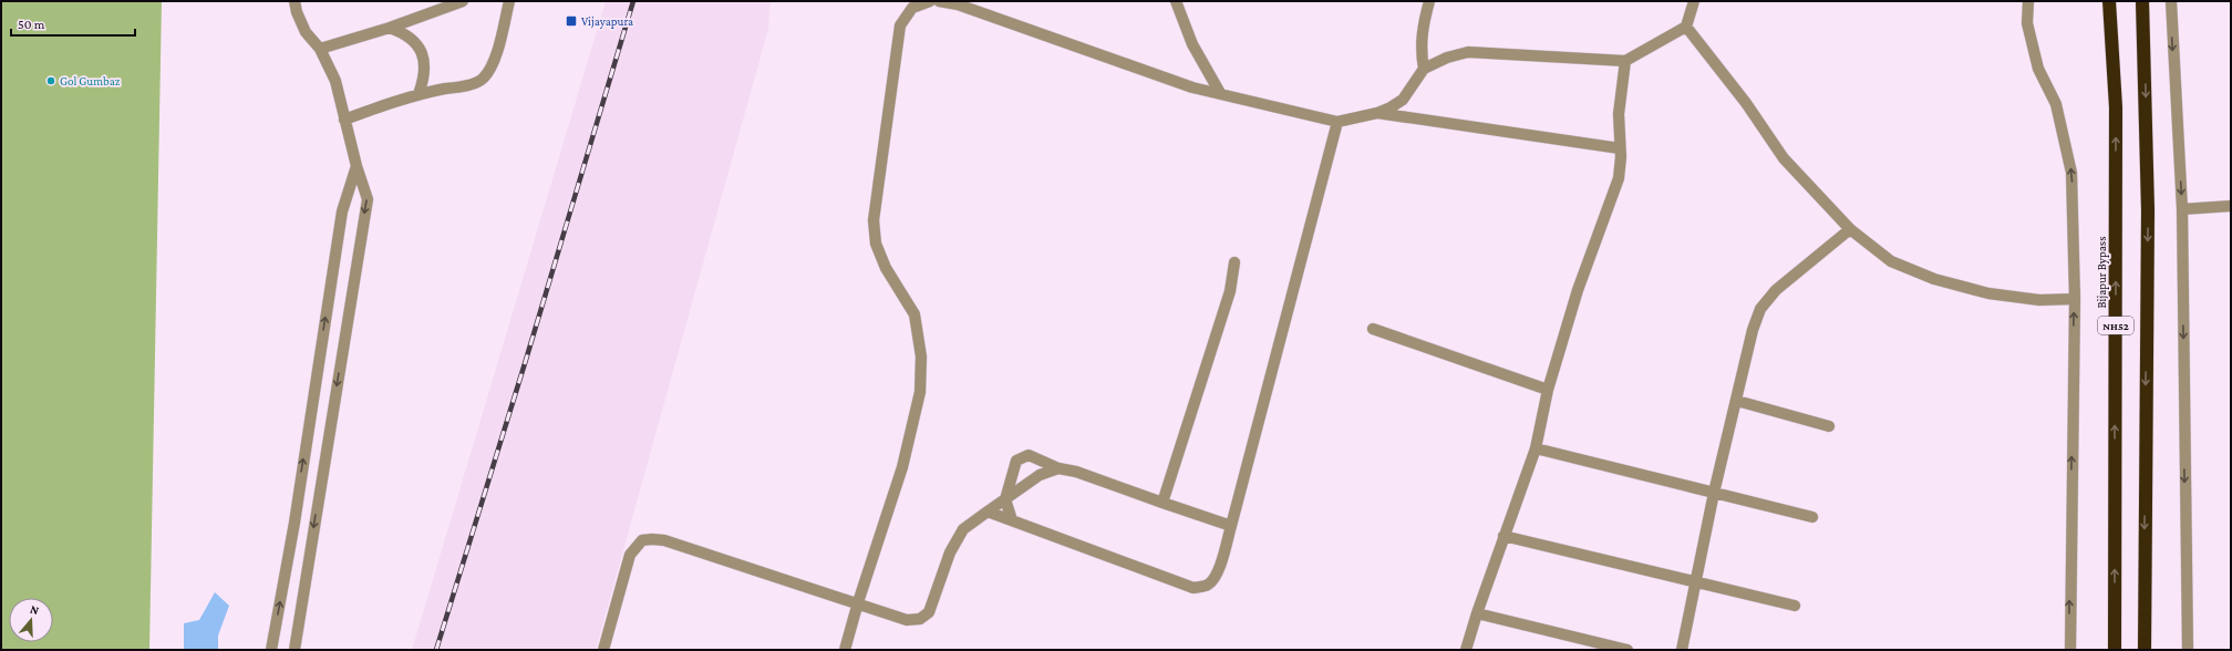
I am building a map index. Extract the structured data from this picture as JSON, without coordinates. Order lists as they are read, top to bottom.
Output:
{
  "streets": {
    "highway": ["Bijapur Bypass", "NH52"]
  },
  "places": {
    "transit": ["Vijayapura"],
    "other": ["Gol Gumbaz"]
  },
  "scale_bar": "50 m",
  "north": "top"
}
